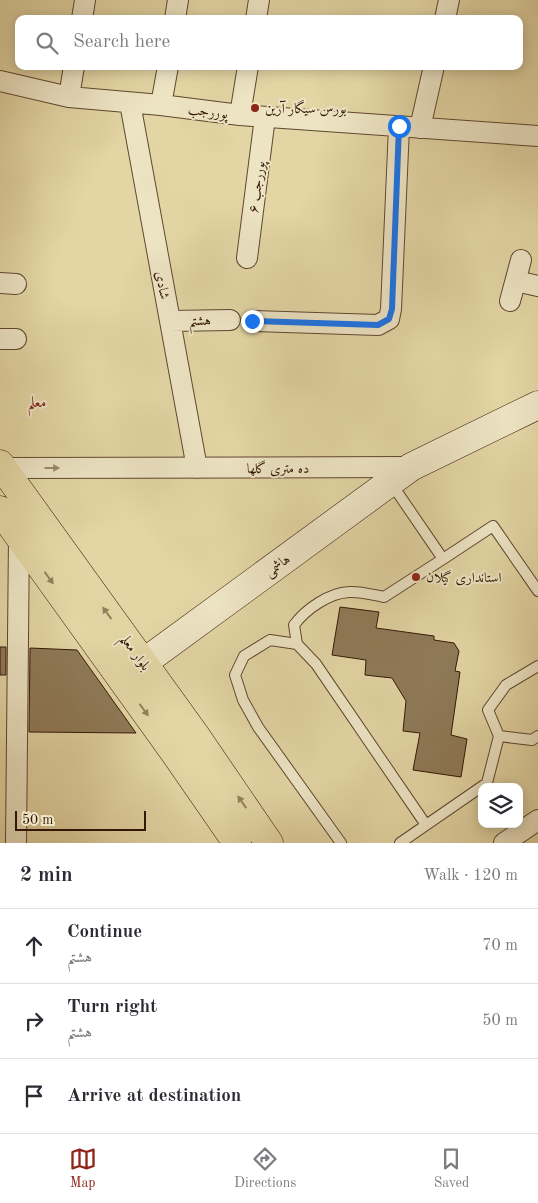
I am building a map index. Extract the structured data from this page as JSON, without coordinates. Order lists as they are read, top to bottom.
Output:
{
  "streets": {
    "main road": ["بلوار معلم"],
    "street": [
      "پوررجب",
      "پوررجب ۶",
      "شادی",
      "هشتم",
      "ده متری گلها",
      "هاشمی"
    ]
  },
  "crossings": [
    ["پوررجب", "پوررجب ۶"],
    ["پوررجب", "شادی"],
    ["شادی", "هشتم"],
    ["شادی", "ده متری گلها"],
    ["ده متری گلها", "هاشمی"],
    ["ده متری گلها", "بلوار معلم"],
    ["هاشمی", "بلوار معلم"]
  ],
  "one_way": ["ده متری گلها"],
  "districts": ["معلم"],
  "places": ["بورس سیگار آرین", "استانداری گیلان"],
  "scale_bar": "50 m",
  "page": {
    "search": "Search here",
    "scale": "50 m",
    "heading": ["2 min", "Walk · 120 m"],
    "list": [
      ["Continue", "هشتم", "70 m"],
      ["Turn right", "هشتم", "50 m"],
      "Arrive at destination"
    ],
    "nav": ["Map", "Directions", "Saved"]
  }
}
